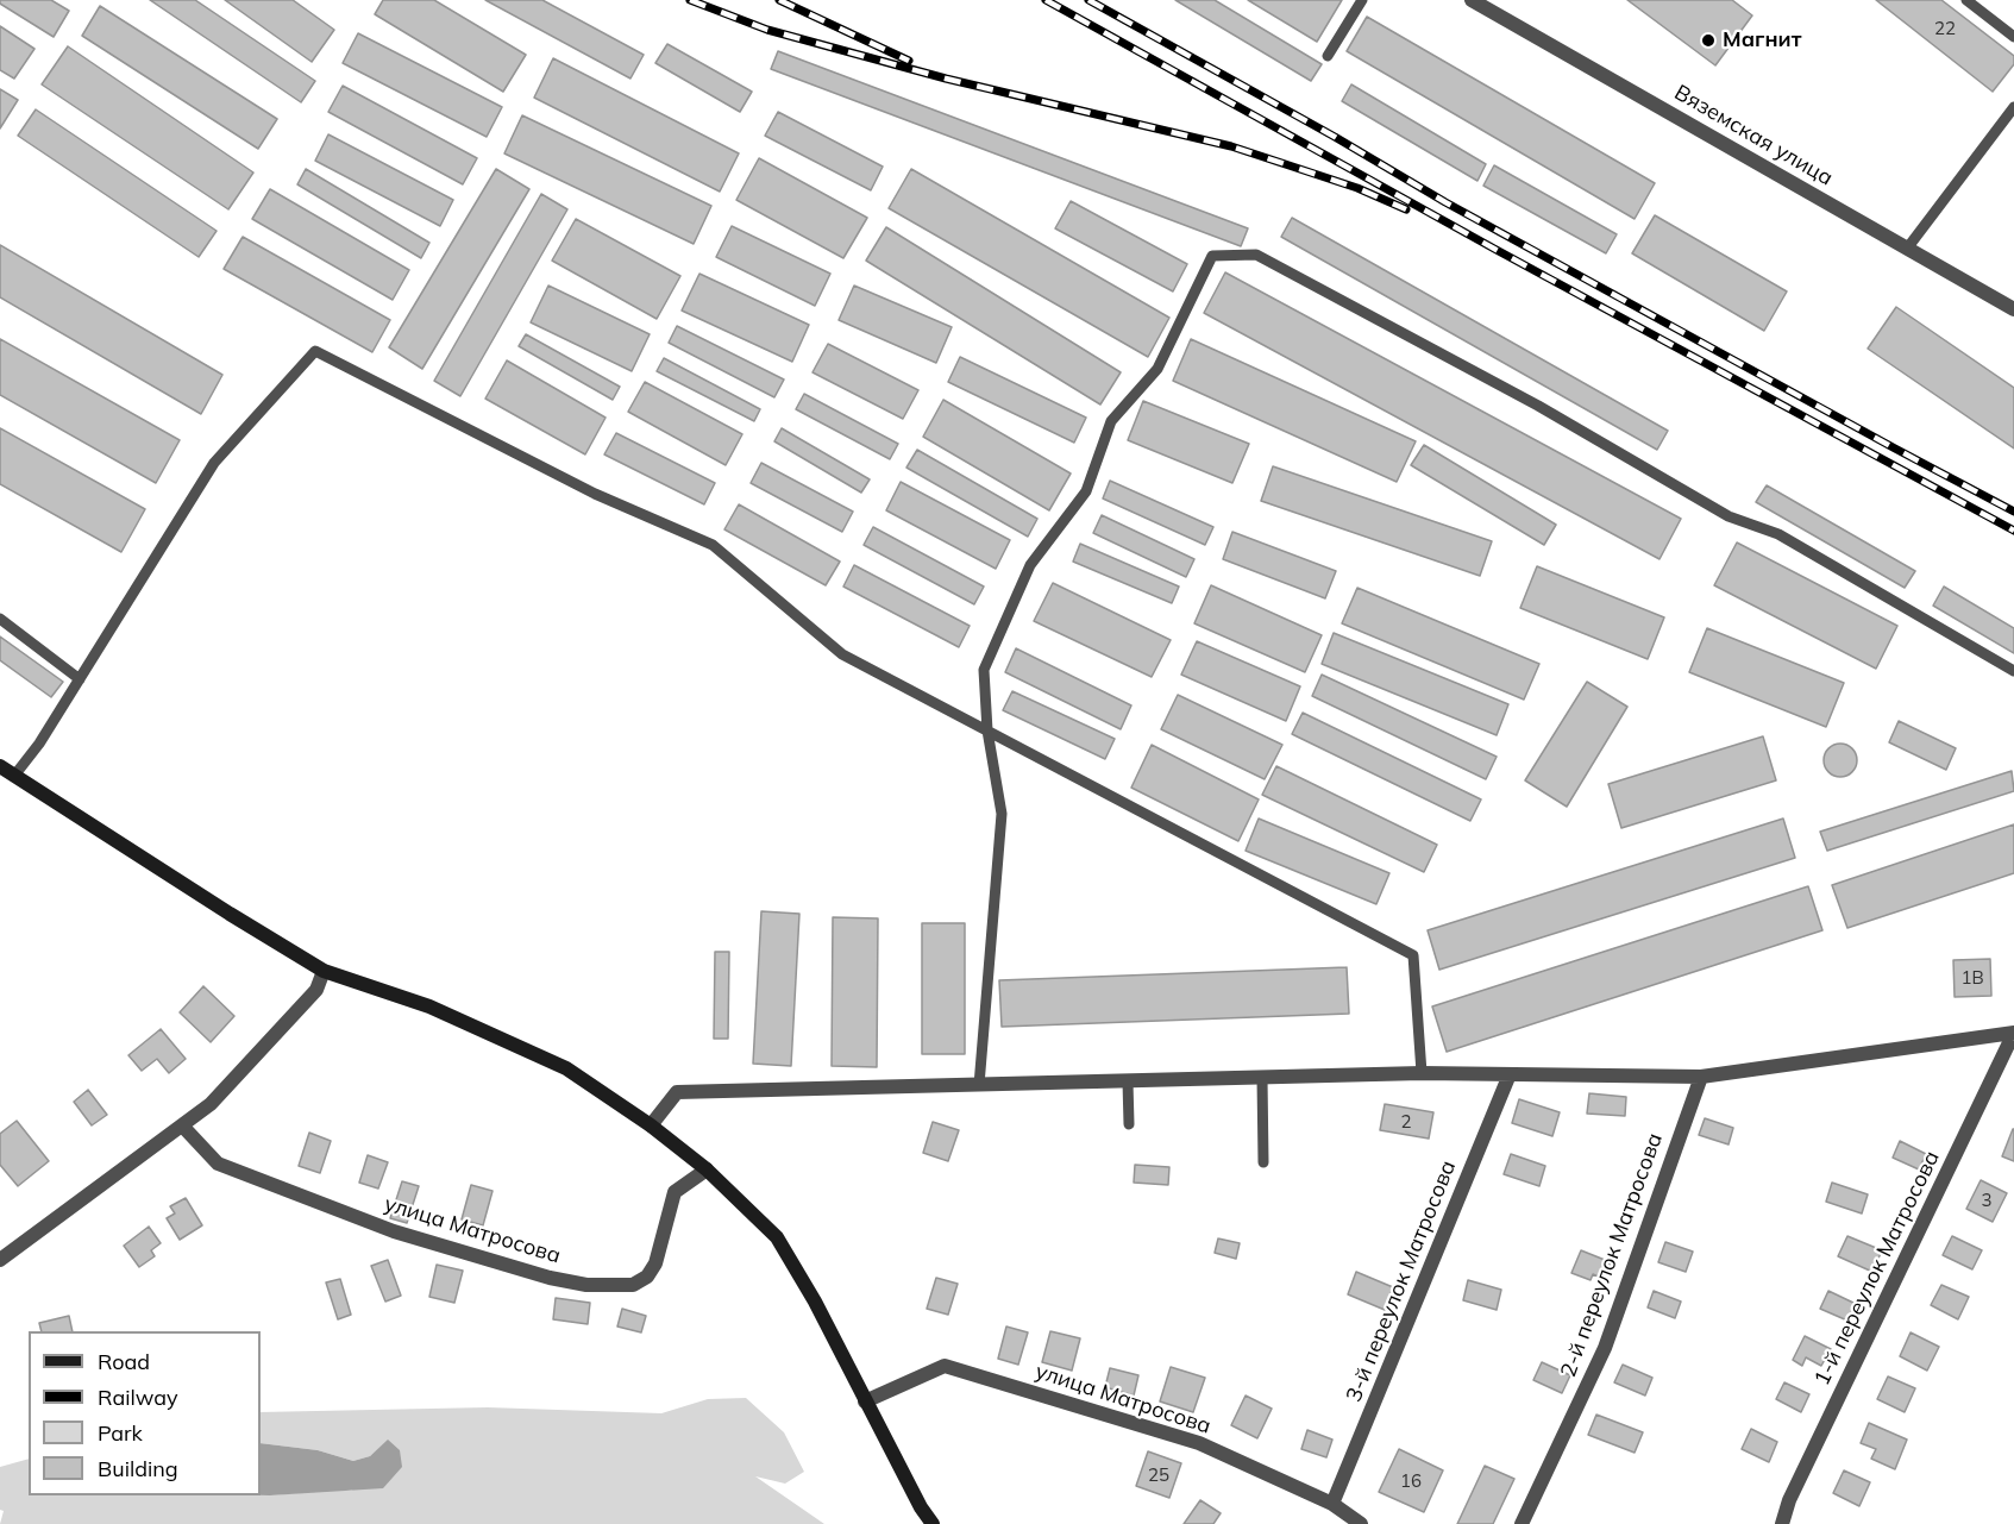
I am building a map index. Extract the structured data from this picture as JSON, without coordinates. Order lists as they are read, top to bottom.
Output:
{
  "streets": {
    "street": [
      "Вяземская улица",
      "улица Матросова",
      "2-й переулок Матросова",
      "1-й переулок Матросова",
      "3-й переулок Матросова"
    ]
  },
  "crossings": [
    ["улица Матросова", "3-й переулок Матросова"]
  ],
  "places": ["Магнит"],
  "house_numbers": [
    "22",
    "1В",
    "2",
    "3",
    "25",
    "16"
  ],
  "legend": [
    "Road",
    "Railway",
    "Park",
    "Building"
  ]
}
